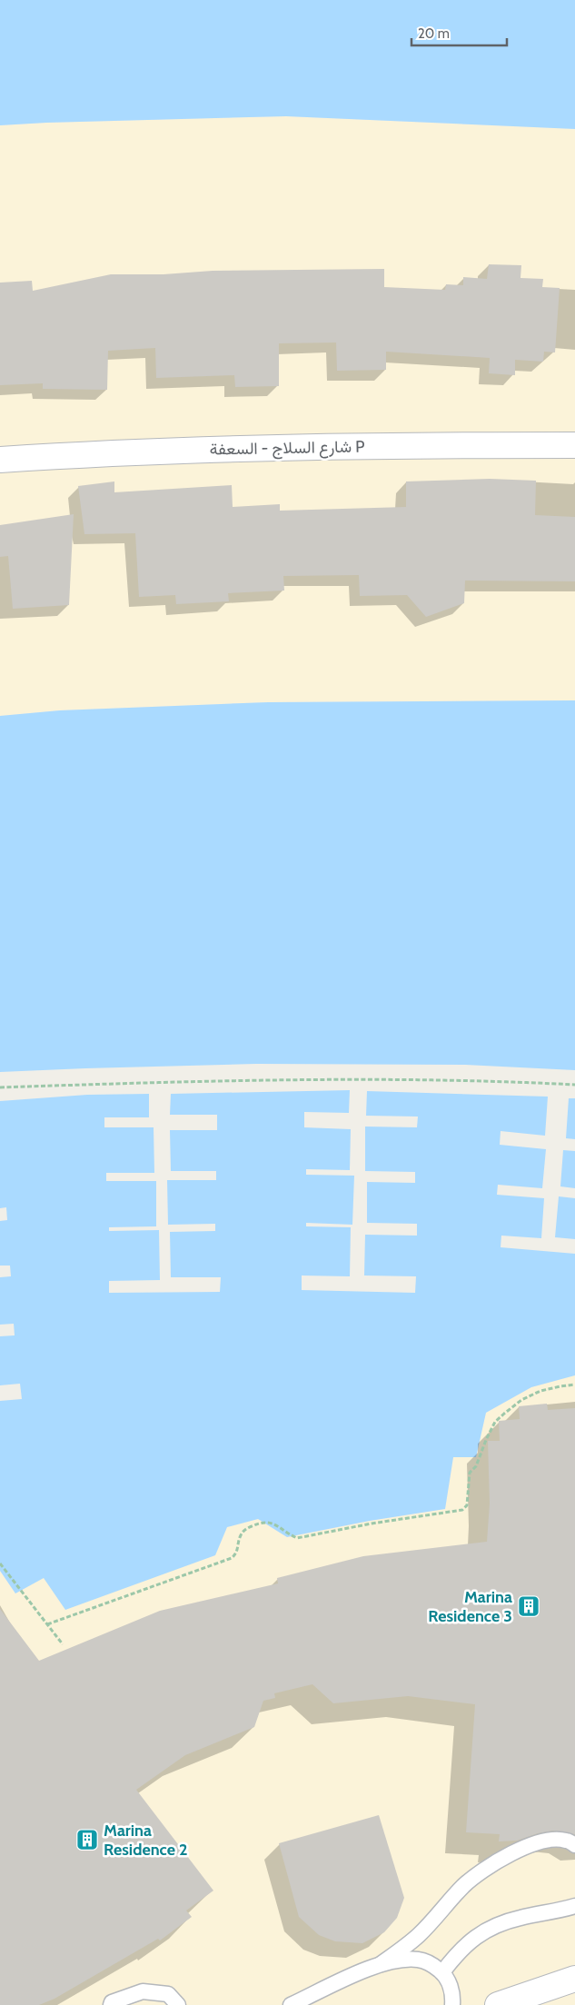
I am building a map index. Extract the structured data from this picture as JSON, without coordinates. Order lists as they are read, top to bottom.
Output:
{
  "streets": {
    "street": ["شارع السلاج - السعفة P"]
  },
  "places": {
    "building": ["Marina Residence 3", "Marina Residence 2"]
  },
  "scale_bar": "20 m"
}
